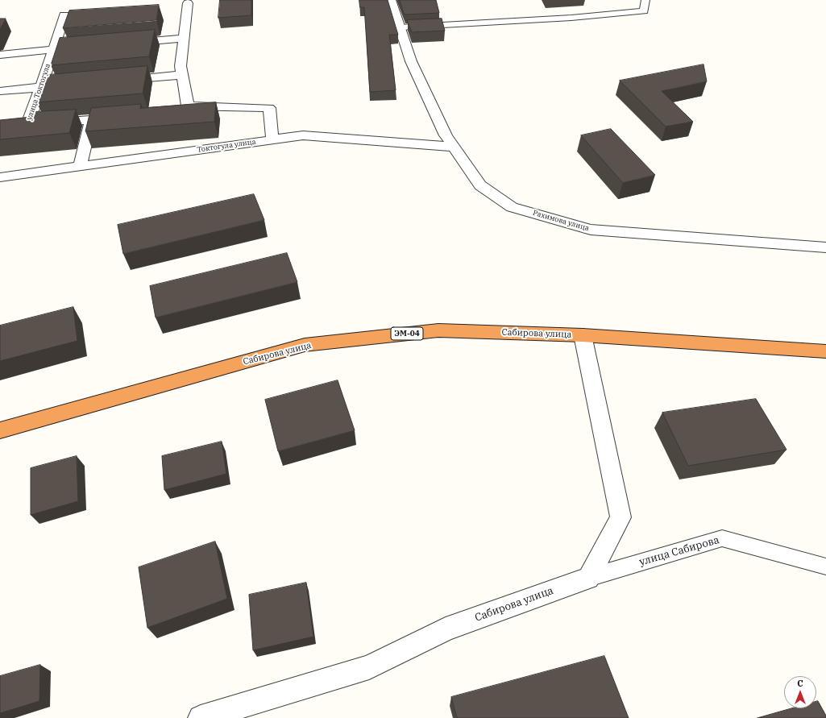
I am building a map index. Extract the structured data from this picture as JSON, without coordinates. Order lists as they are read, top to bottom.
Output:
{
  "streets": {
    "highway": ["ЭМ-04", "Сабирова улица"],
    "street": ["улица Токтогула", "Токтогула улица", "Рахимова улица"],
    "lane": ["улица Сабирова"]
  },
  "crossings": [
    ["Токтогула улица", "Рахимова улица"],
    ["Сабирова улица", "улица Сабирова"]
  ],
  "north": "top"
}
